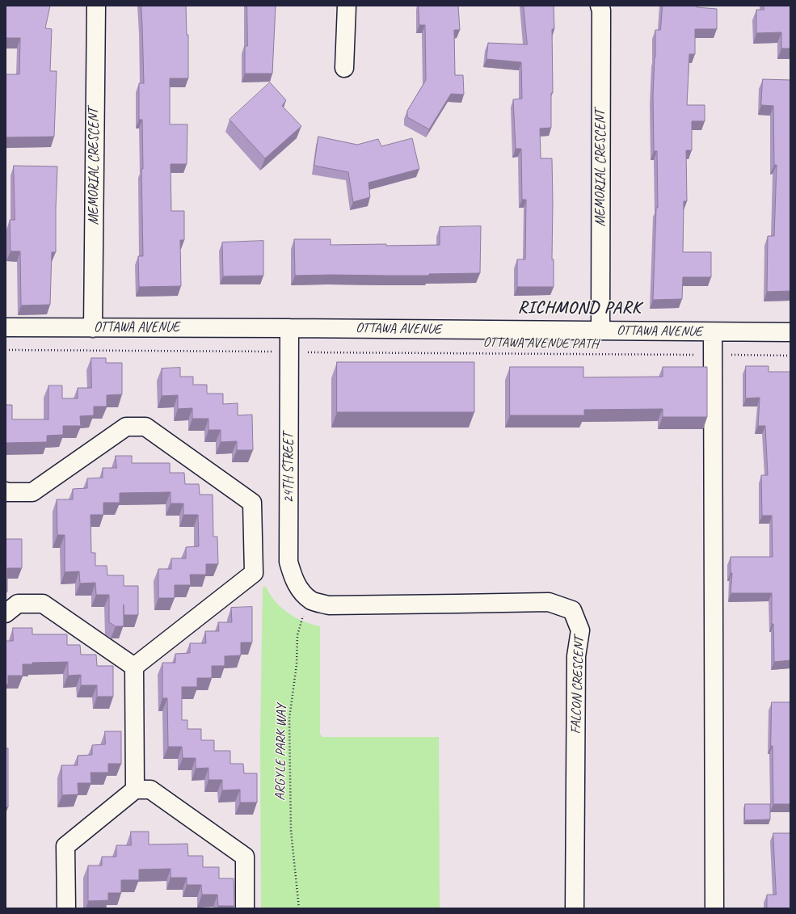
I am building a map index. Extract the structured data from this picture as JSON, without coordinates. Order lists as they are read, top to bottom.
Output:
{
  "streets": {
    "street": [
      "MEMORIAL CRESCENT",
      "OTTAWA AVENUE",
      "24TH STREET",
      "FALCON CRESCENT"
    ],
    "path": ["OTTAWA AVENUE PATH", "ARGYLE PARK WAY"]
  },
  "crossings": [
    ["MEMORIAL CRESCENT", "OTTAWA AVENUE"],
    ["OTTAWA AVENUE", "24TH STREET"],
    ["24TH STREET", "FALCON CRESCENT"],
    ["24TH STREET", "ARGYLE PARK WAY"],
    ["FALCON CRESCENT", "ARGYLE PARK WAY"]
  ],
  "districts": ["RICHMOND PARK"]
}
